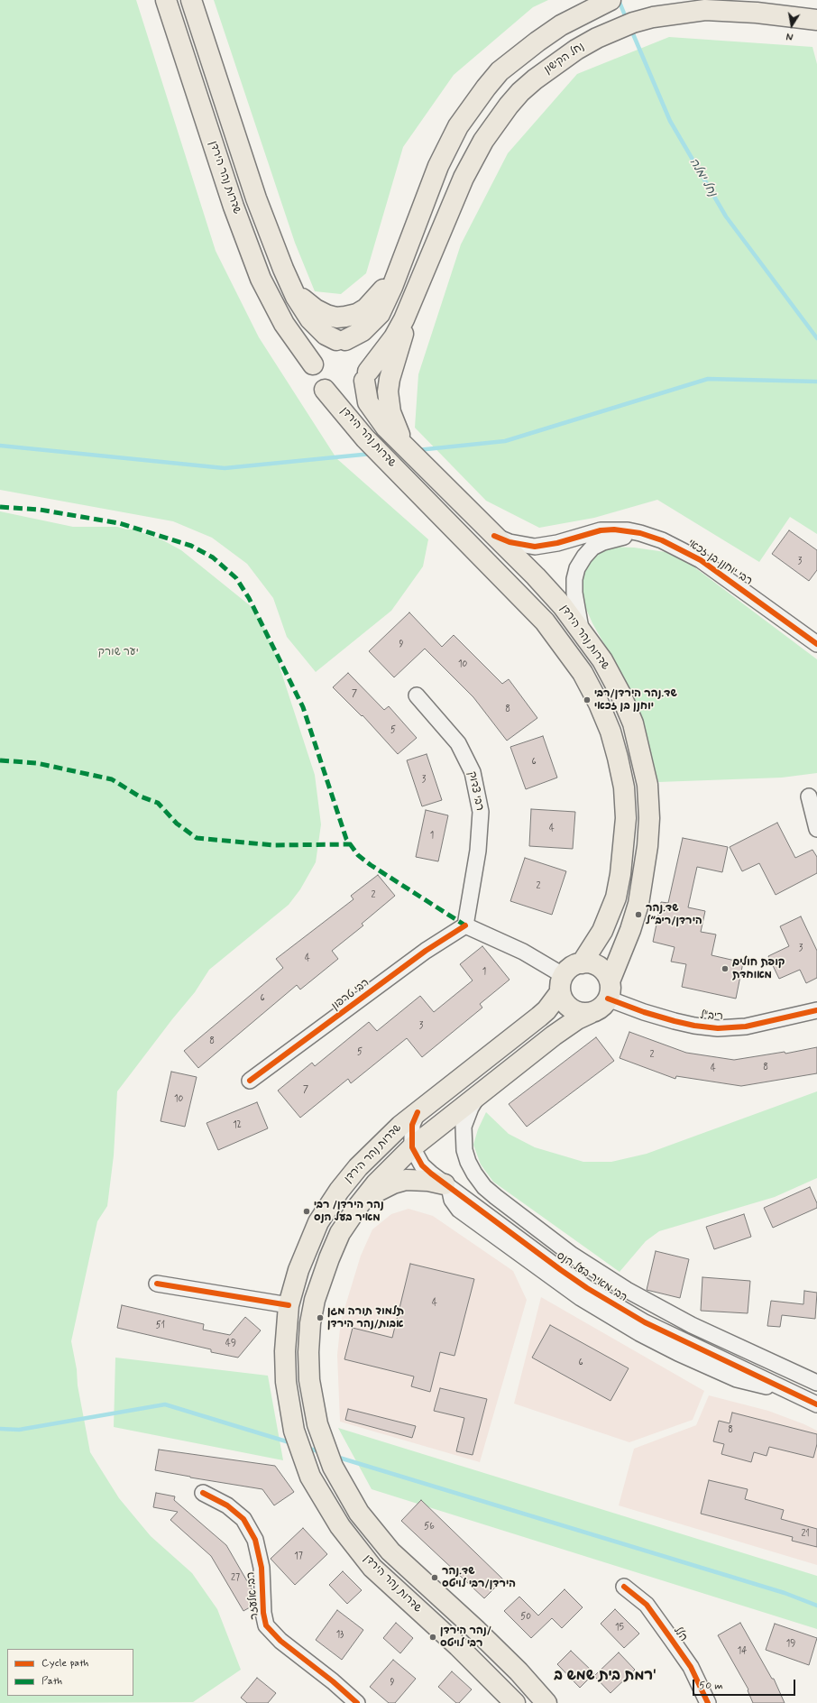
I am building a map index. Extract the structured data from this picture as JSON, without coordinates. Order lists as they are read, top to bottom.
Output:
{
  "streets": {
    "main road": ["נחל הקישון", "שדרות נהר הירדן"],
    "street": [
      "רבי יוחנן בן זכאי",
      "רבי צדוק",
      "רבי טרפון",
      "ריב\"ל",
      "רבי מאיר בעל הנס",
      "רבי אלעזר",
      "הלל"
    ]
  },
  "crossings": [
    ["שדרות נהר הירדן", "רבי יוחנן בן זכאי"],
    ["שדרות נהר הירדן", "ריב\"ל"],
    ["שדרות נהר הירדן", "רבי מאיר בעל הנס"],
    ["רבי צדוק", "רבי טרפון"]
  ],
  "districts": ["רמת בית שמש ב'"],
  "water": ["נחל ימלה"],
  "parks": ["יער שורק"],
  "places": [
    "שד.נהר הירדן/רבי יוחנן בן זכאי",
    "שד.נהר הירדן/ריב״ל",
    "קופת חולים מאוחדת",
    "נהר הירדן/ רבי מאיר בעל הנס",
    "תלמוד תורה מגן אבות/נהר הירדן",
    "שד.נהר הירדן/רבי לויטס",
    "נהר הירדן/ רבי לויטס"
  ],
  "house_numbers": [
    "3",
    "9",
    "10",
    "7",
    "8",
    "5",
    "6",
    "3",
    "4",
    "1",
    "2",
    "2",
    "3",
    "4",
    "1",
    "6",
    "3",
    "8",
    "5",
    "2",
    "8",
    "4",
    "7",
    "10",
    "12",
    "4",
    "51",
    "49",
    "6",
    "8",
    "56",
    "21",
    "17",
    "27",
    "50",
    "15",
    "13",
    "19",
    "14",
    "9"
  ],
  "legend": ["Cycle path", "Path"],
  "scale_bar": "50 m",
  "north": "bottom"
}
